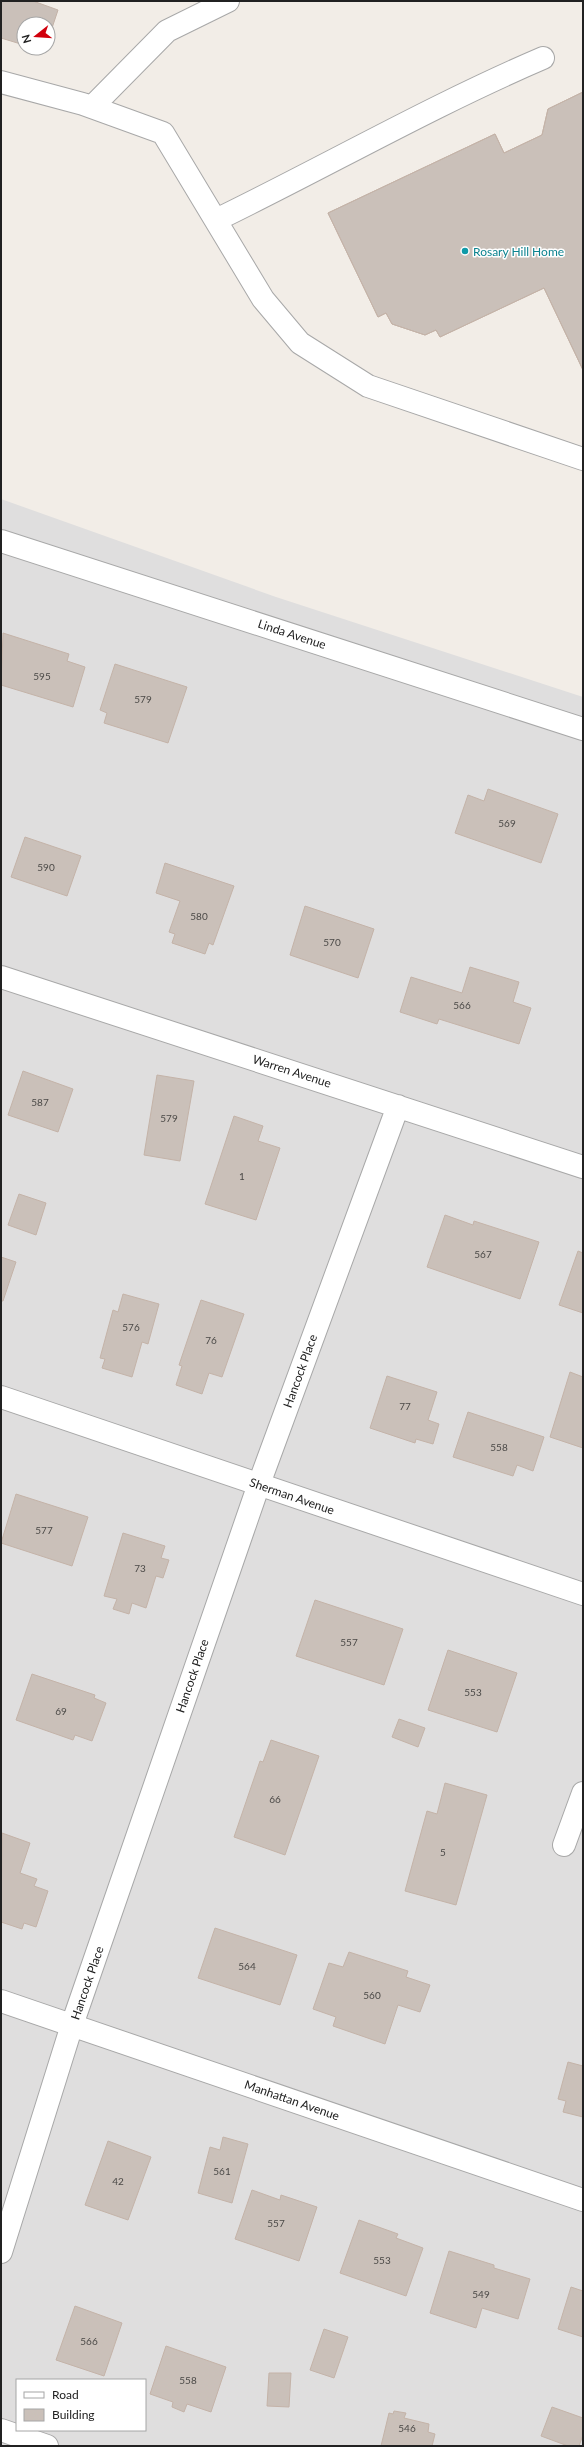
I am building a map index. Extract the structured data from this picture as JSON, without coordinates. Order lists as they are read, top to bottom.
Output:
{
  "streets": {
    "street": [
      "Linda Avenue",
      "Warren Avenue",
      "Hancock Place",
      "Sherman Avenue",
      "Manhattan Avenue"
    ]
  },
  "crossings": [
    ["Warren Avenue", "Hancock Place"],
    ["Hancock Place", "Sherman Avenue"],
    ["Hancock Place", "Manhattan Avenue"]
  ],
  "places": ["Rosary Hill Home"],
  "house_numbers": [
    "595",
    "579",
    "569",
    "590",
    "580",
    "570",
    "566",
    "587",
    "579",
    "1",
    "567",
    "576",
    "76",
    "77",
    "558",
    "577",
    "73",
    "557",
    "553",
    "69",
    "66",
    "5",
    "564",
    "560",
    "561",
    "42",
    "557",
    "553",
    "549",
    "566",
    "558",
    "546"
  ],
  "legend": ["Road", "Building"],
  "north": "left"
}
